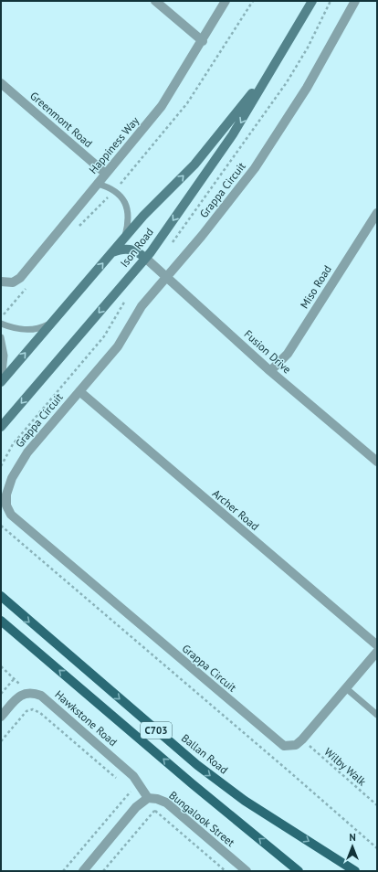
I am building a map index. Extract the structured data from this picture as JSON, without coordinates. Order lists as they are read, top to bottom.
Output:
{
  "streets": {
    "main road": ["Ison Road", "C703", "Ballan Road"],
    "street": [
      "Greenmont Road",
      "Happiness Way",
      "Grappa Circuit",
      "Miso Road",
      "Fusion Drive",
      "Archer Road",
      "Hawkstone Road",
      "Bungalook Street"
    ],
    "path": ["Wilby Walk"]
  },
  "crossings": [
    ["Greenmont Road", "Happiness Way"],
    ["Grappa Circuit", "Fusion Drive"],
    ["Grappa Circuit", "Archer Road"],
    ["Grappa Circuit", "Wilby Walk"],
    ["Ison Road", "Fusion Drive"],
    ["Miso Road", "Fusion Drive"],
    ["Hawkstone Road", "Bungalook Street"]
  ],
  "north": "top"
}
